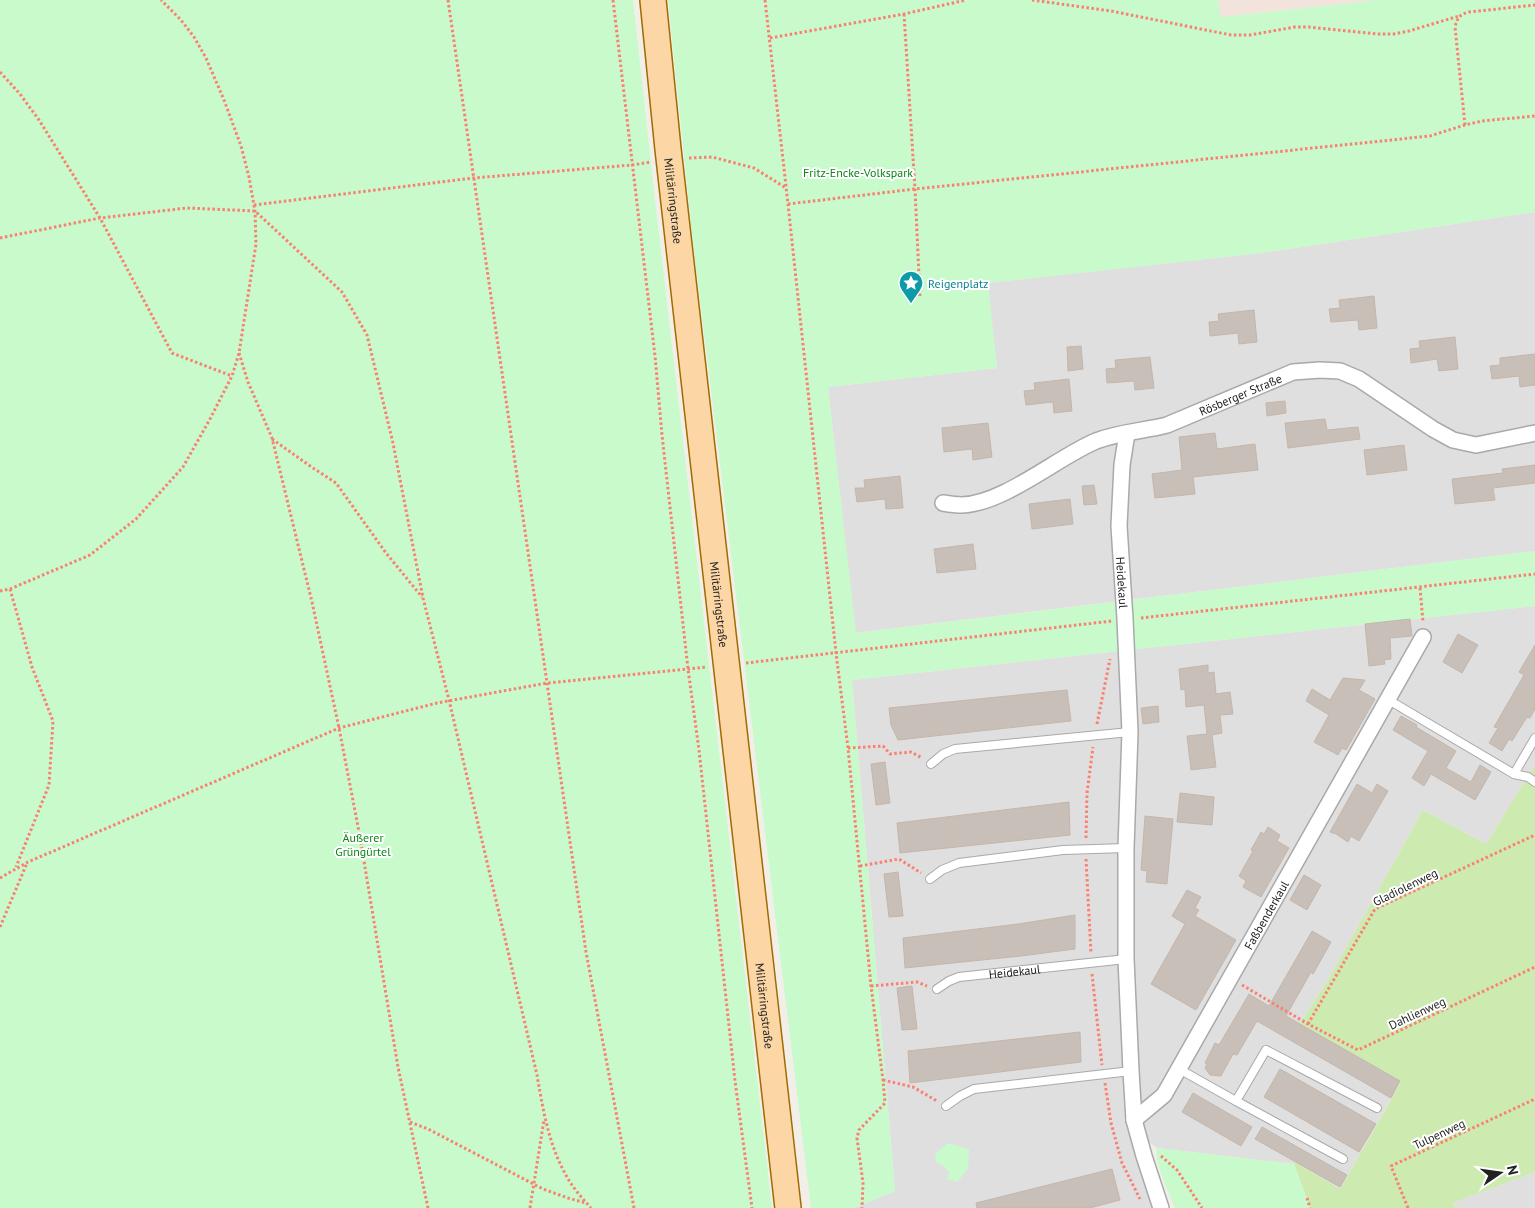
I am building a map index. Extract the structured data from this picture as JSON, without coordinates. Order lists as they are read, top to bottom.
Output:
{
  "streets": {
    "main road": ["Militärringstraße"],
    "street": ["Rösberger Straße", "Heidekaul", "Faßbenderkaul"],
    "path": ["Gladiolenweg", "Dahlienweg", "Tulpenweg"]
  },
  "crossings": [
    ["Rösberger Straße", "Heidekaul"],
    ["Heidekaul", "Faßbenderkaul"],
    ["Gladiolenweg", "Dahlienweg"]
  ],
  "parks": ["Fritz-Encke-Volkspark", "Äußerer Grüngürtel"],
  "places": {
    "place": ["Reigenplatz"]
  },
  "north": "right"
}
